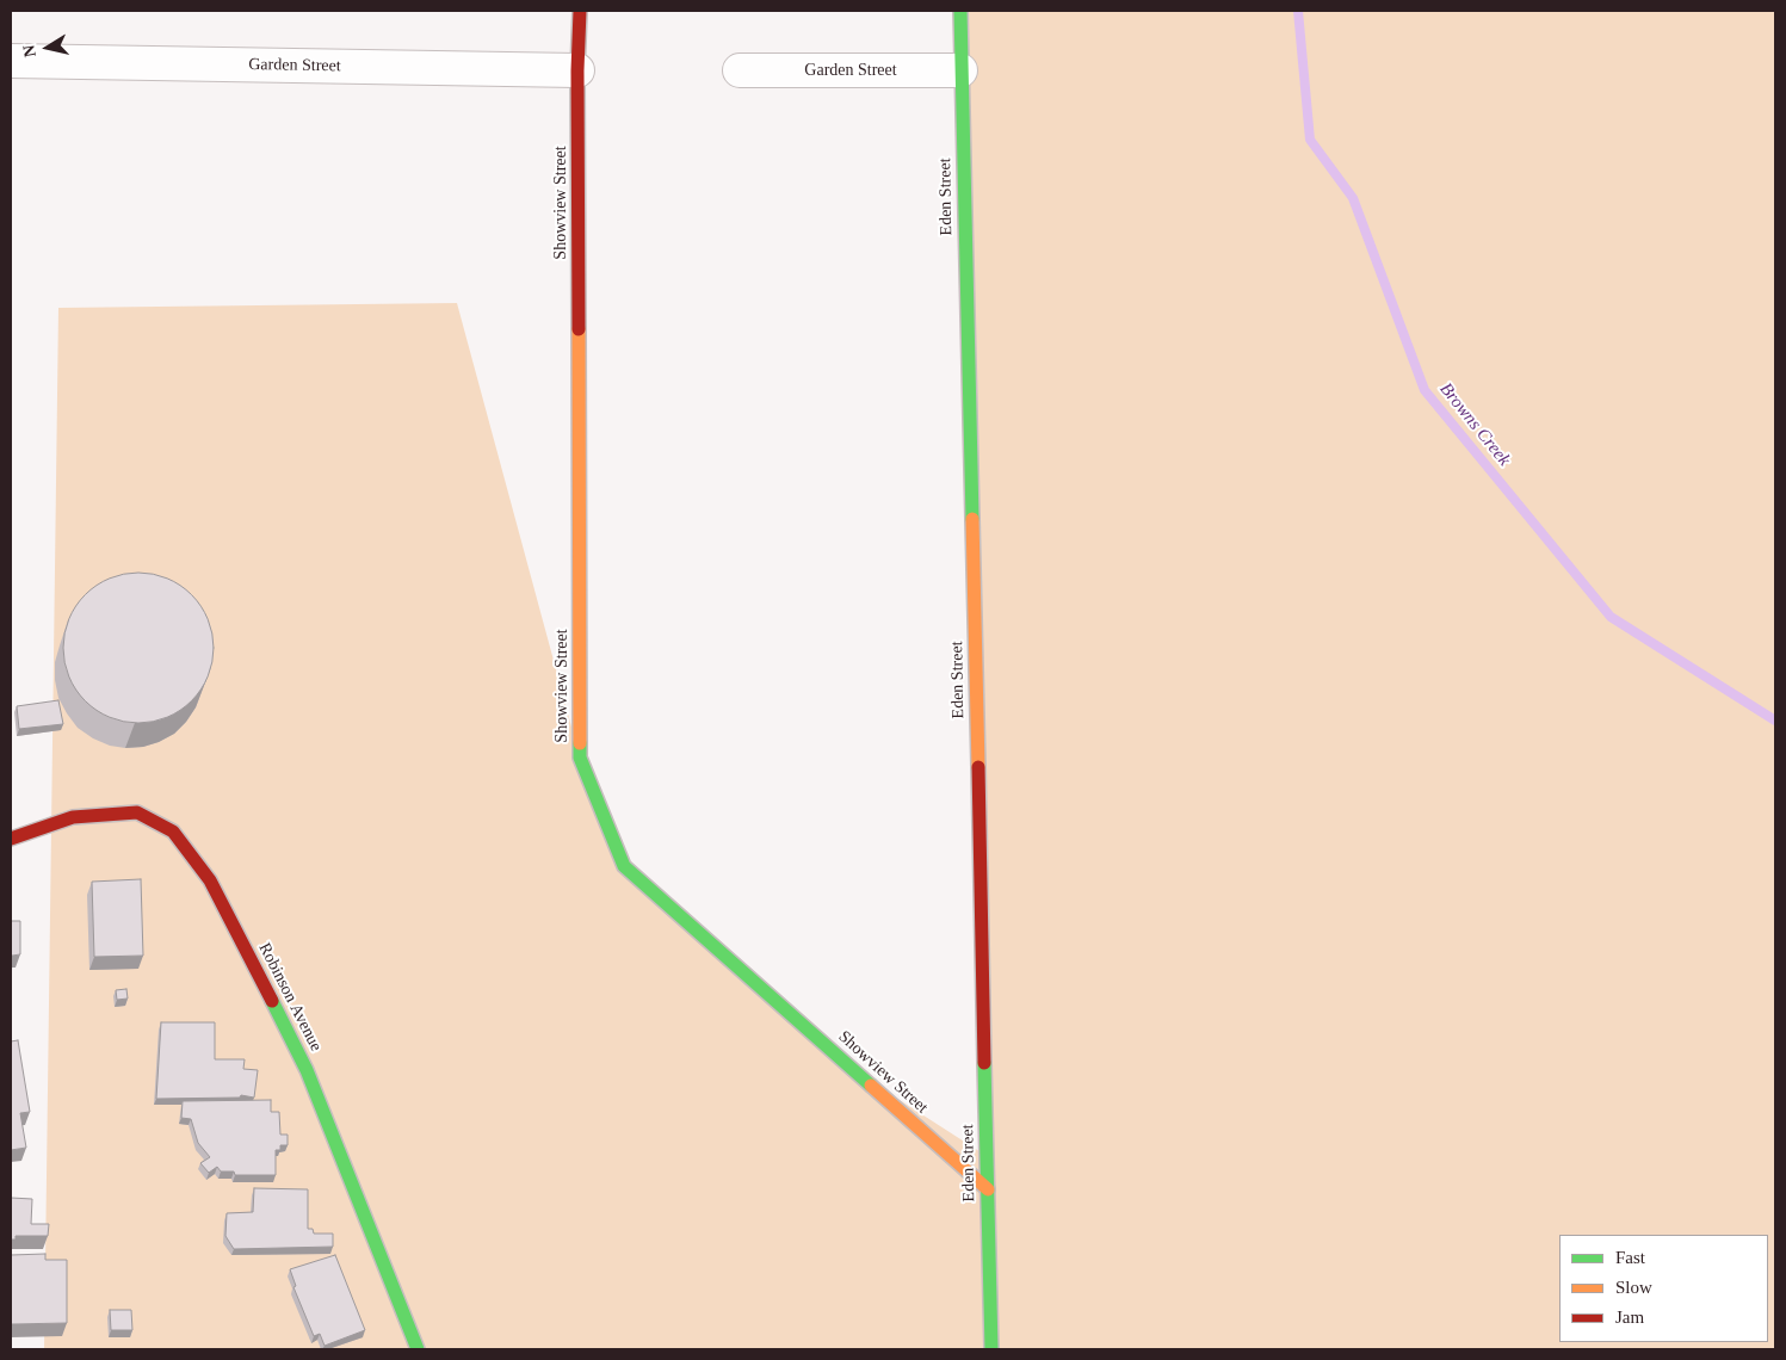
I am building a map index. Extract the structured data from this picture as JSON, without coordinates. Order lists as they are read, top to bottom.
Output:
{
  "streets": {
    "street": [
      "Garden Street",
      "Eden Street",
      "Showview Street",
      "Robinson Avenue"
    ]
  },
  "crossings": [
    ["Garden Street", "Eden Street"],
    ["Garden Street", "Showview Street"],
    ["Eden Street", "Showview Street"]
  ],
  "water": ["Browns Creek"],
  "legend": ["Fast", "Slow", "Jam"],
  "north": "left"
}
